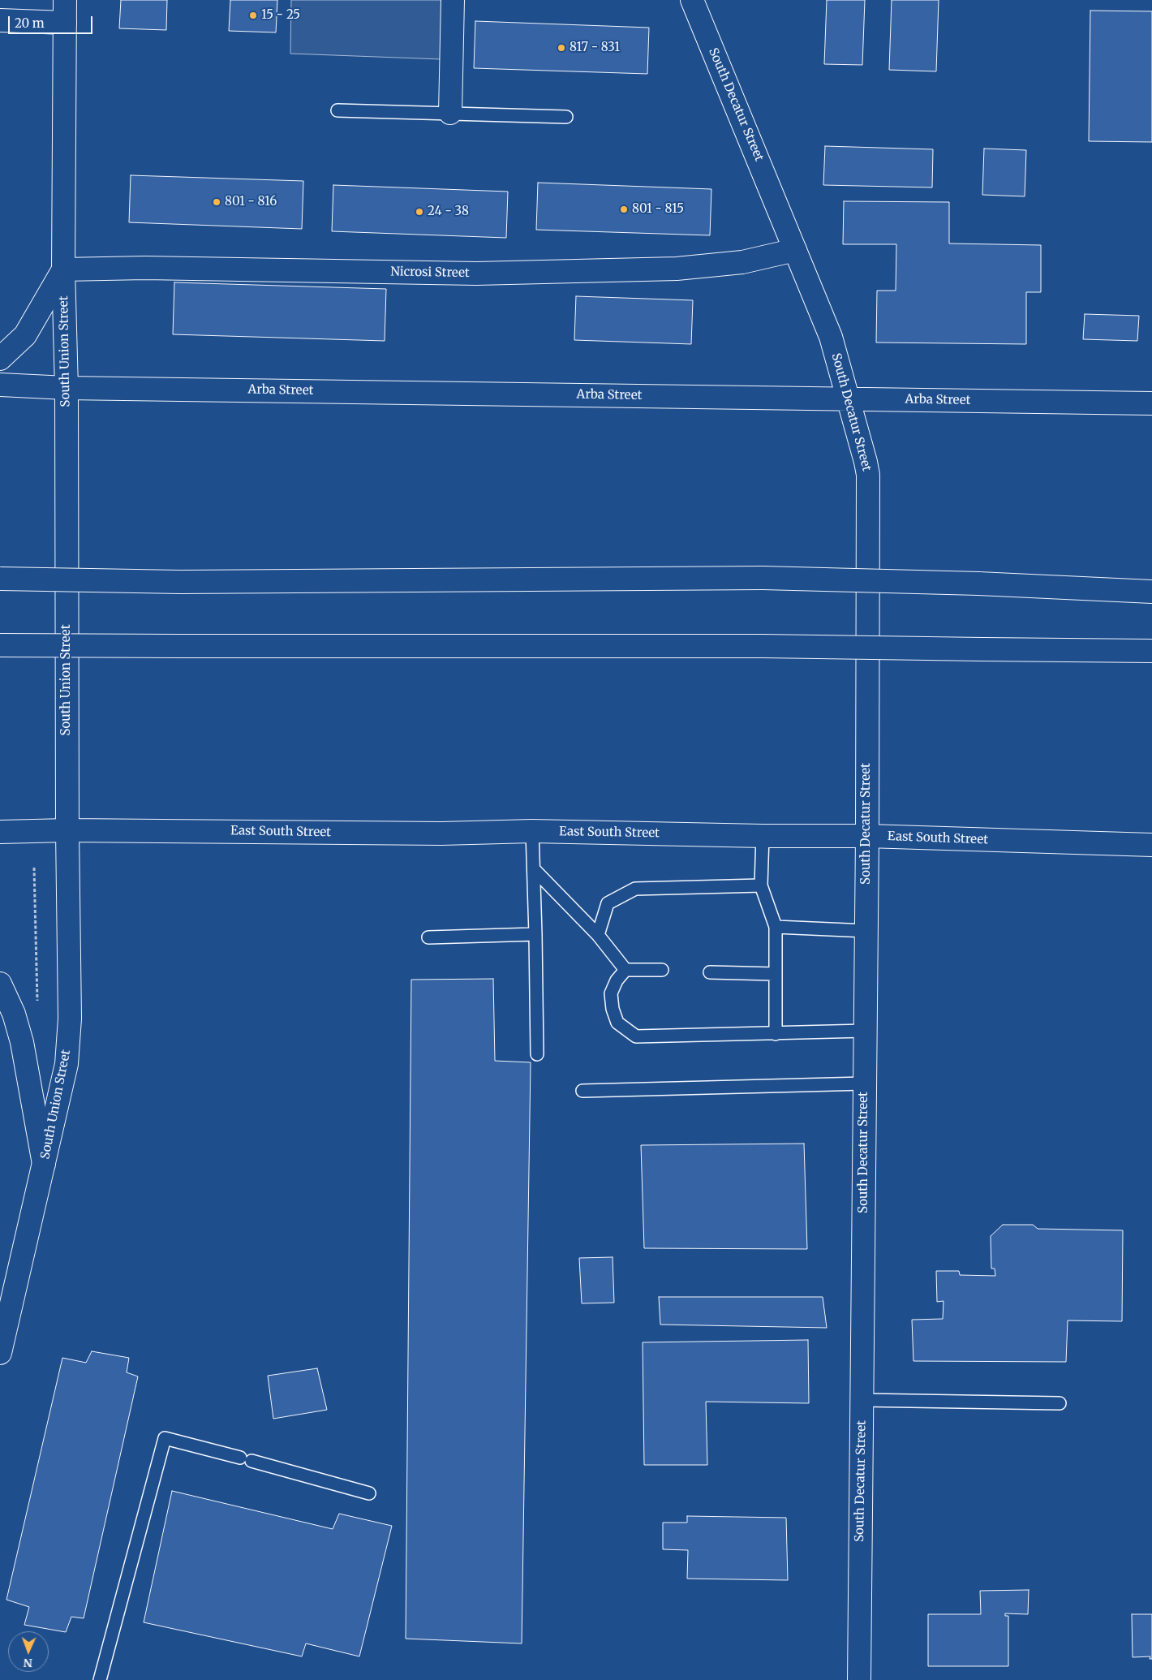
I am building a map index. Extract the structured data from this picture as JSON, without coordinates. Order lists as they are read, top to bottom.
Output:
{
  "streets": {
    "main road": [
      "South Decatur Street",
      "Nicrosi Street",
      "South Union Street",
      "Arba Street",
      "East South Street"
    ]
  },
  "crossings": [
    ["South Decatur Street", "Nicrosi Street"],
    ["South Decatur Street", "Arba Street"],
    ["South Decatur Street", "East South Street"],
    ["Nicrosi Street", "South Union Street"],
    ["South Union Street", "Arba Street"],
    ["South Union Street", "East South Street"]
  ],
  "places": [
    "15 - 25",
    "817 - 831",
    "801 - 816",
    "801 - 815",
    "24 - 38"
  ],
  "scale_bar": "20 m",
  "north": "bottom"
}
